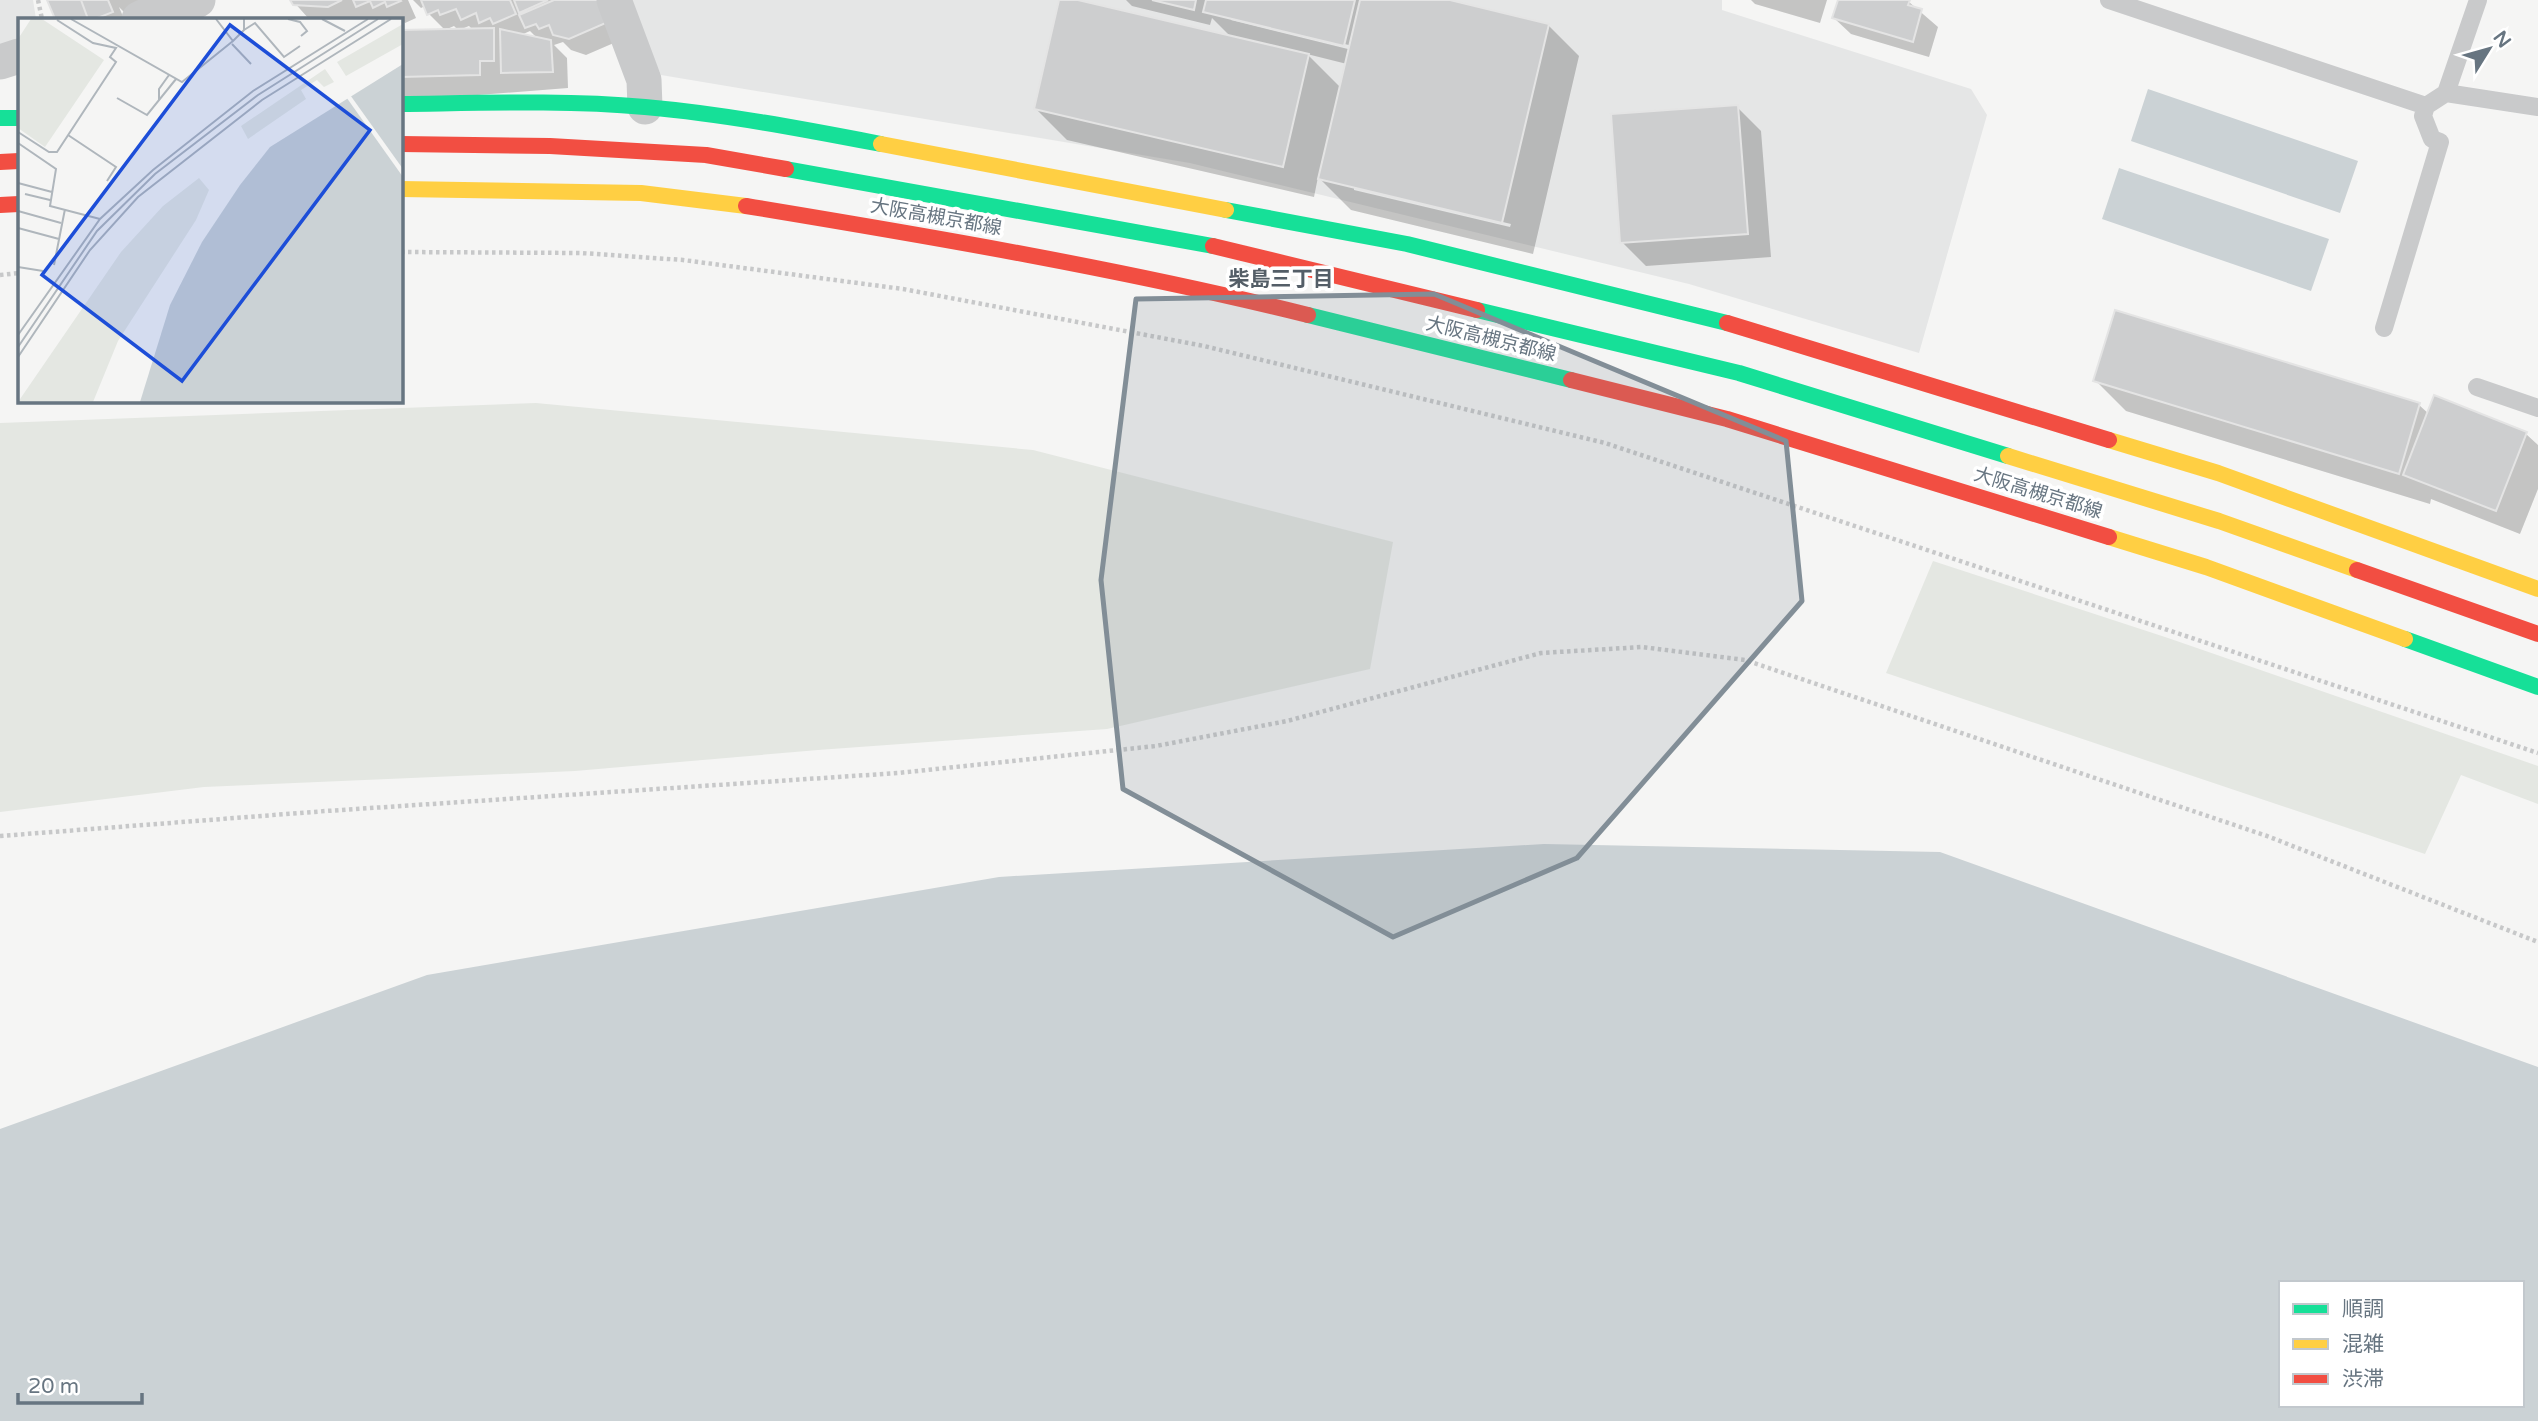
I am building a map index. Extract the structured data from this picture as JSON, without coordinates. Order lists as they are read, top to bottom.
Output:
{
  "streets": {
    "main road": ["大阪高槻京都線"]
  },
  "districts": ["柴島三丁目"],
  "legend": ["順調", "混雑", "渋滞"],
  "scale_bar": "20 m",
  "north": "top right"
}
